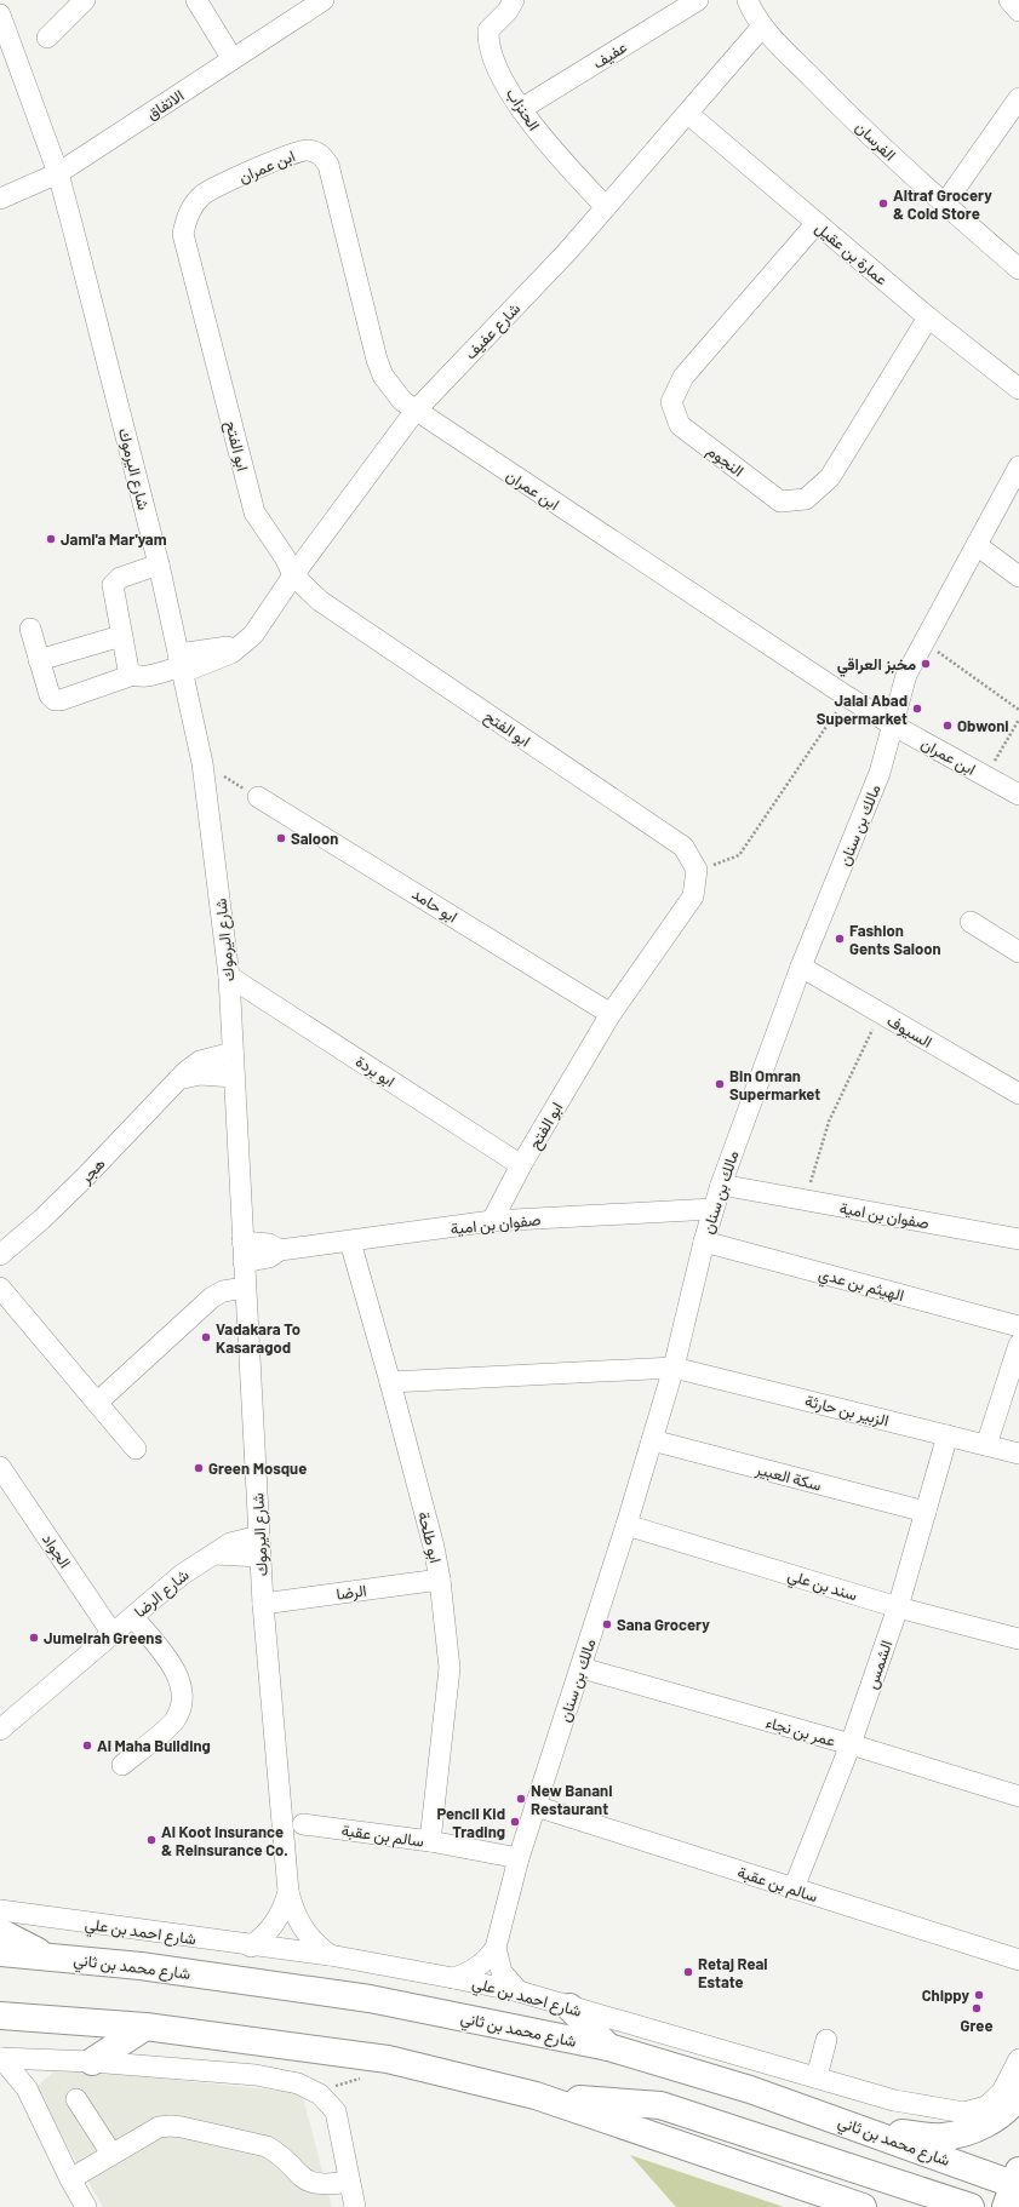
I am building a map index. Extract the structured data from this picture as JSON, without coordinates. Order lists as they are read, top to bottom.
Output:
{
  "streets": {
    "main road": ["شارع محمد بن ثاني"],
    "street": [
      "عفيف",
      "الاتفاق",
      "الحنزاب",
      "الفرسان",
      "ابن عمران",
      "عمارة بن عقيل",
      "شارع عفيف",
      "ابو الفتح",
      "النجوم",
      "شارع اليرموك",
      "مالك بن سنان",
      "ابو حامد",
      "السيوف",
      "ابو بردة",
      "هجر",
      "صفوان بن امية",
      "الهيثم بن عدي",
      "الزبير بن حارثة",
      "سكة العبير",
      "ابو طلحة",
      "الجواد",
      "سند بن علي",
      "الرضا",
      "شارع الرضا",
      "الشمس",
      "عمر بن نجاء",
      "سالم بن عقبة",
      "شارع احمد بن علي"
    ]
  },
  "crossings": [
    ["عفيف", "الحنزاب"],
    ["الاتفاق", "شارع اليرموك"],
    ["الحنزاب", "شارع عفيف"],
    ["الفرسان", "شارع عفيف"],
    ["ابن عمران", "شارع عفيف"],
    ["ابن عمران", "ابو الفتح"],
    ["ابن عمران", "مالك بن سنان"],
    ["عمارة بن عقيل", "شارع عفيف"],
    ["عمارة بن عقيل", "النجوم"],
    ["شارع عفيف", "ابو الفتح"],
    ["شارع عفيف", "شارع اليرموك"],
    ["ابو الفتح", "ابو حامد"],
    ["ابو الفتح", "ابو بردة"],
    ["ابو الفتح", "صفوان بن امية"],
    ["شارع اليرموك", "ابو بردة"],
    ["شارع اليرموك", "هجر"],
    ["شارع اليرموك", "صفوان بن امية"],
    ["شارع اليرموك", "الرضا"],
    ["شارع اليرموك", "شارع الرضا"],
    ["شارع اليرموك", "شارع احمد بن علي"],
    ["مالك بن سنان", "السيوف"],
    ["مالك بن سنان", "صفوان بن امية"],
    ["مالك بن سنان", "الهيثم بن عدي"],
    ["مالك بن سنان", "الزبير بن حارثة"],
    ["مالك بن سنان", "سكة العبير"],
    ["مالك بن سنان", "سند بن علي"],
    ["مالك بن سنان", "عمر بن نجاء"],
    ["مالك بن سنان", "سالم بن عقبة"],
    ["مالك بن سنان", "شارع احمد بن علي"],
    ["صفوان بن امية", "ابو طلحة"],
    ["الزبير بن حارثة", "ابو طلحة"],
    ["الزبير بن حارثة", "الشمس"],
    ["سكة العبير", "الشمس"],
    ["ابو طلحة", "الرضا"],
    ["ابو طلحة", "سالم بن عقبة"],
    ["الجواد", "شارع الرضا"],
    ["سند بن علي", "الشمس"],
    ["الشمس", "عمر بن نجاء"],
    ["الشمس", "سالم بن عقبة"]
  ],
  "places": [
    "Altraf Grocery & Cold Store",
    "Jami'a Mar'yam",
    "مخبز العراقي",
    "Jalal Abad Supermarket",
    "Obwoni",
    "Saloon",
    "Fashion Gents Saloon",
    "Bin Omran Supermarket",
    "Vadakara To Kasaragod",
    "Green Mosque",
    "Sana Grocery",
    "Jumeirah Greens",
    "Al Maha Building",
    "New Banani Restaurant",
    "Pencil Kid Trading",
    "Al Koot Insurance & Reinsurance Co.",
    "Retaj Real Estate",
    "Chippy",
    "Gree"
  ]
}
